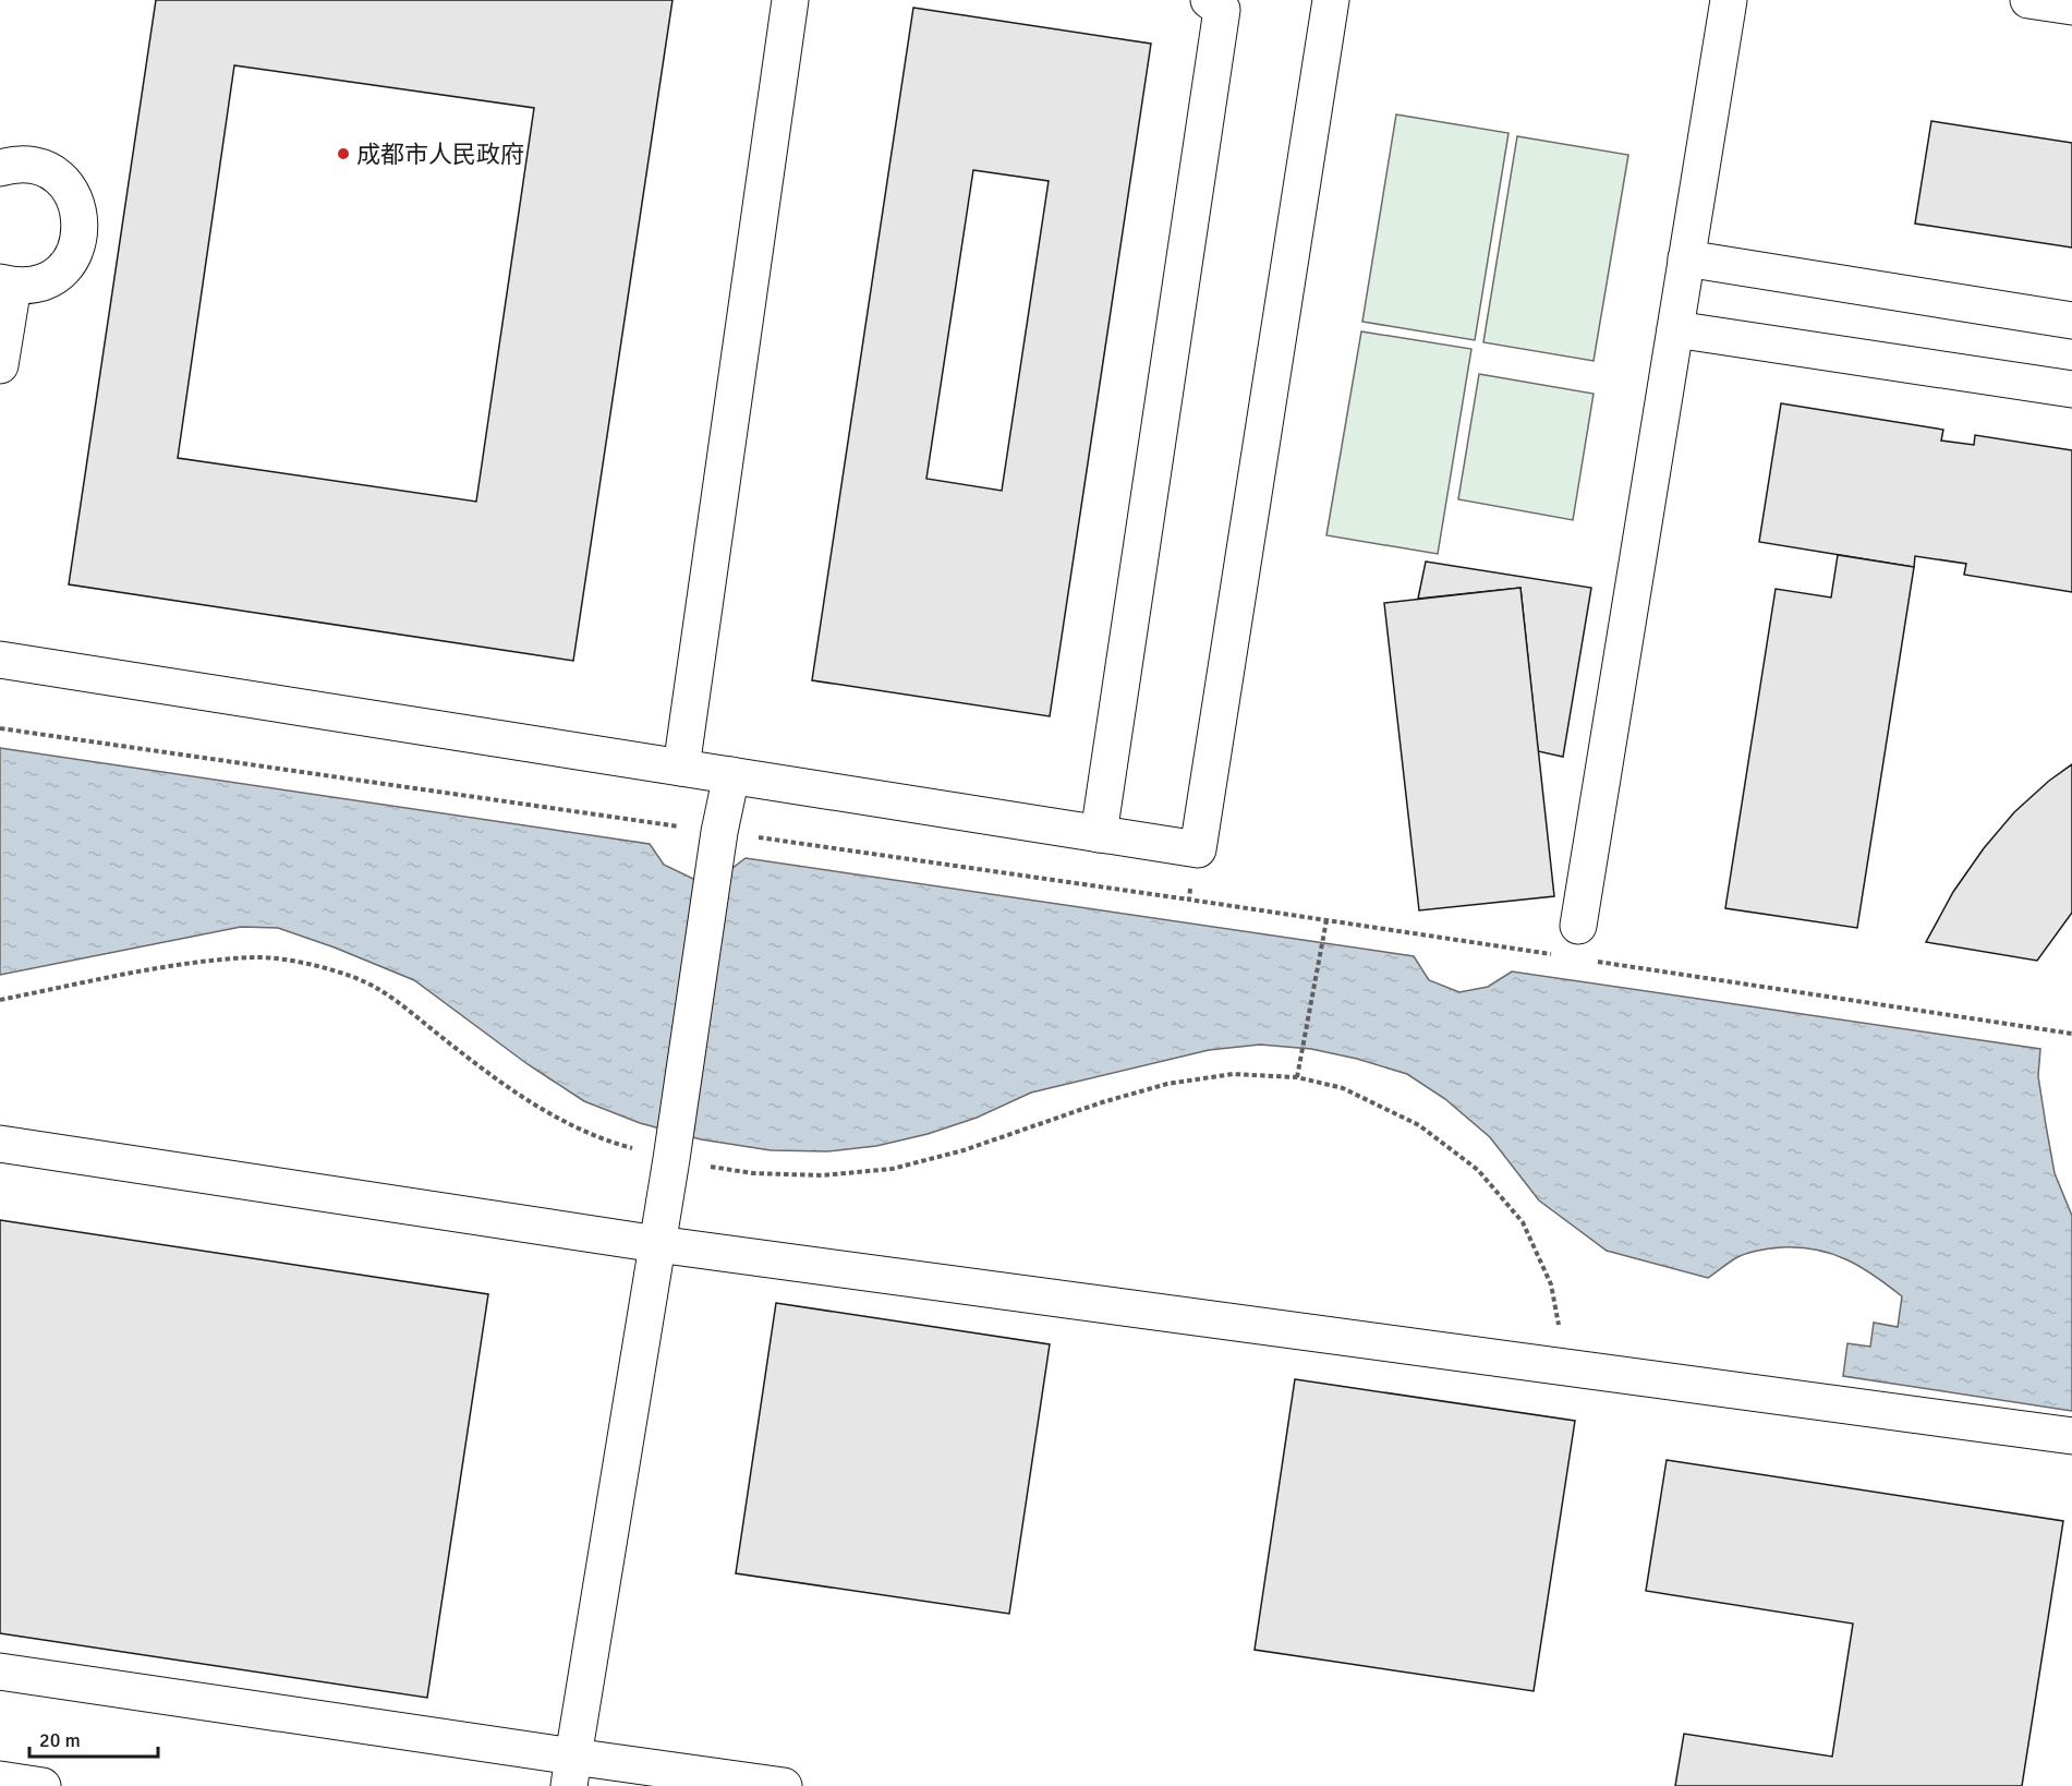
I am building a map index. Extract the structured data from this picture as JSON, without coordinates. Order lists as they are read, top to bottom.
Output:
{
  "places": ["成都市人民政府"],
  "scale_bar": "20 m"
}
